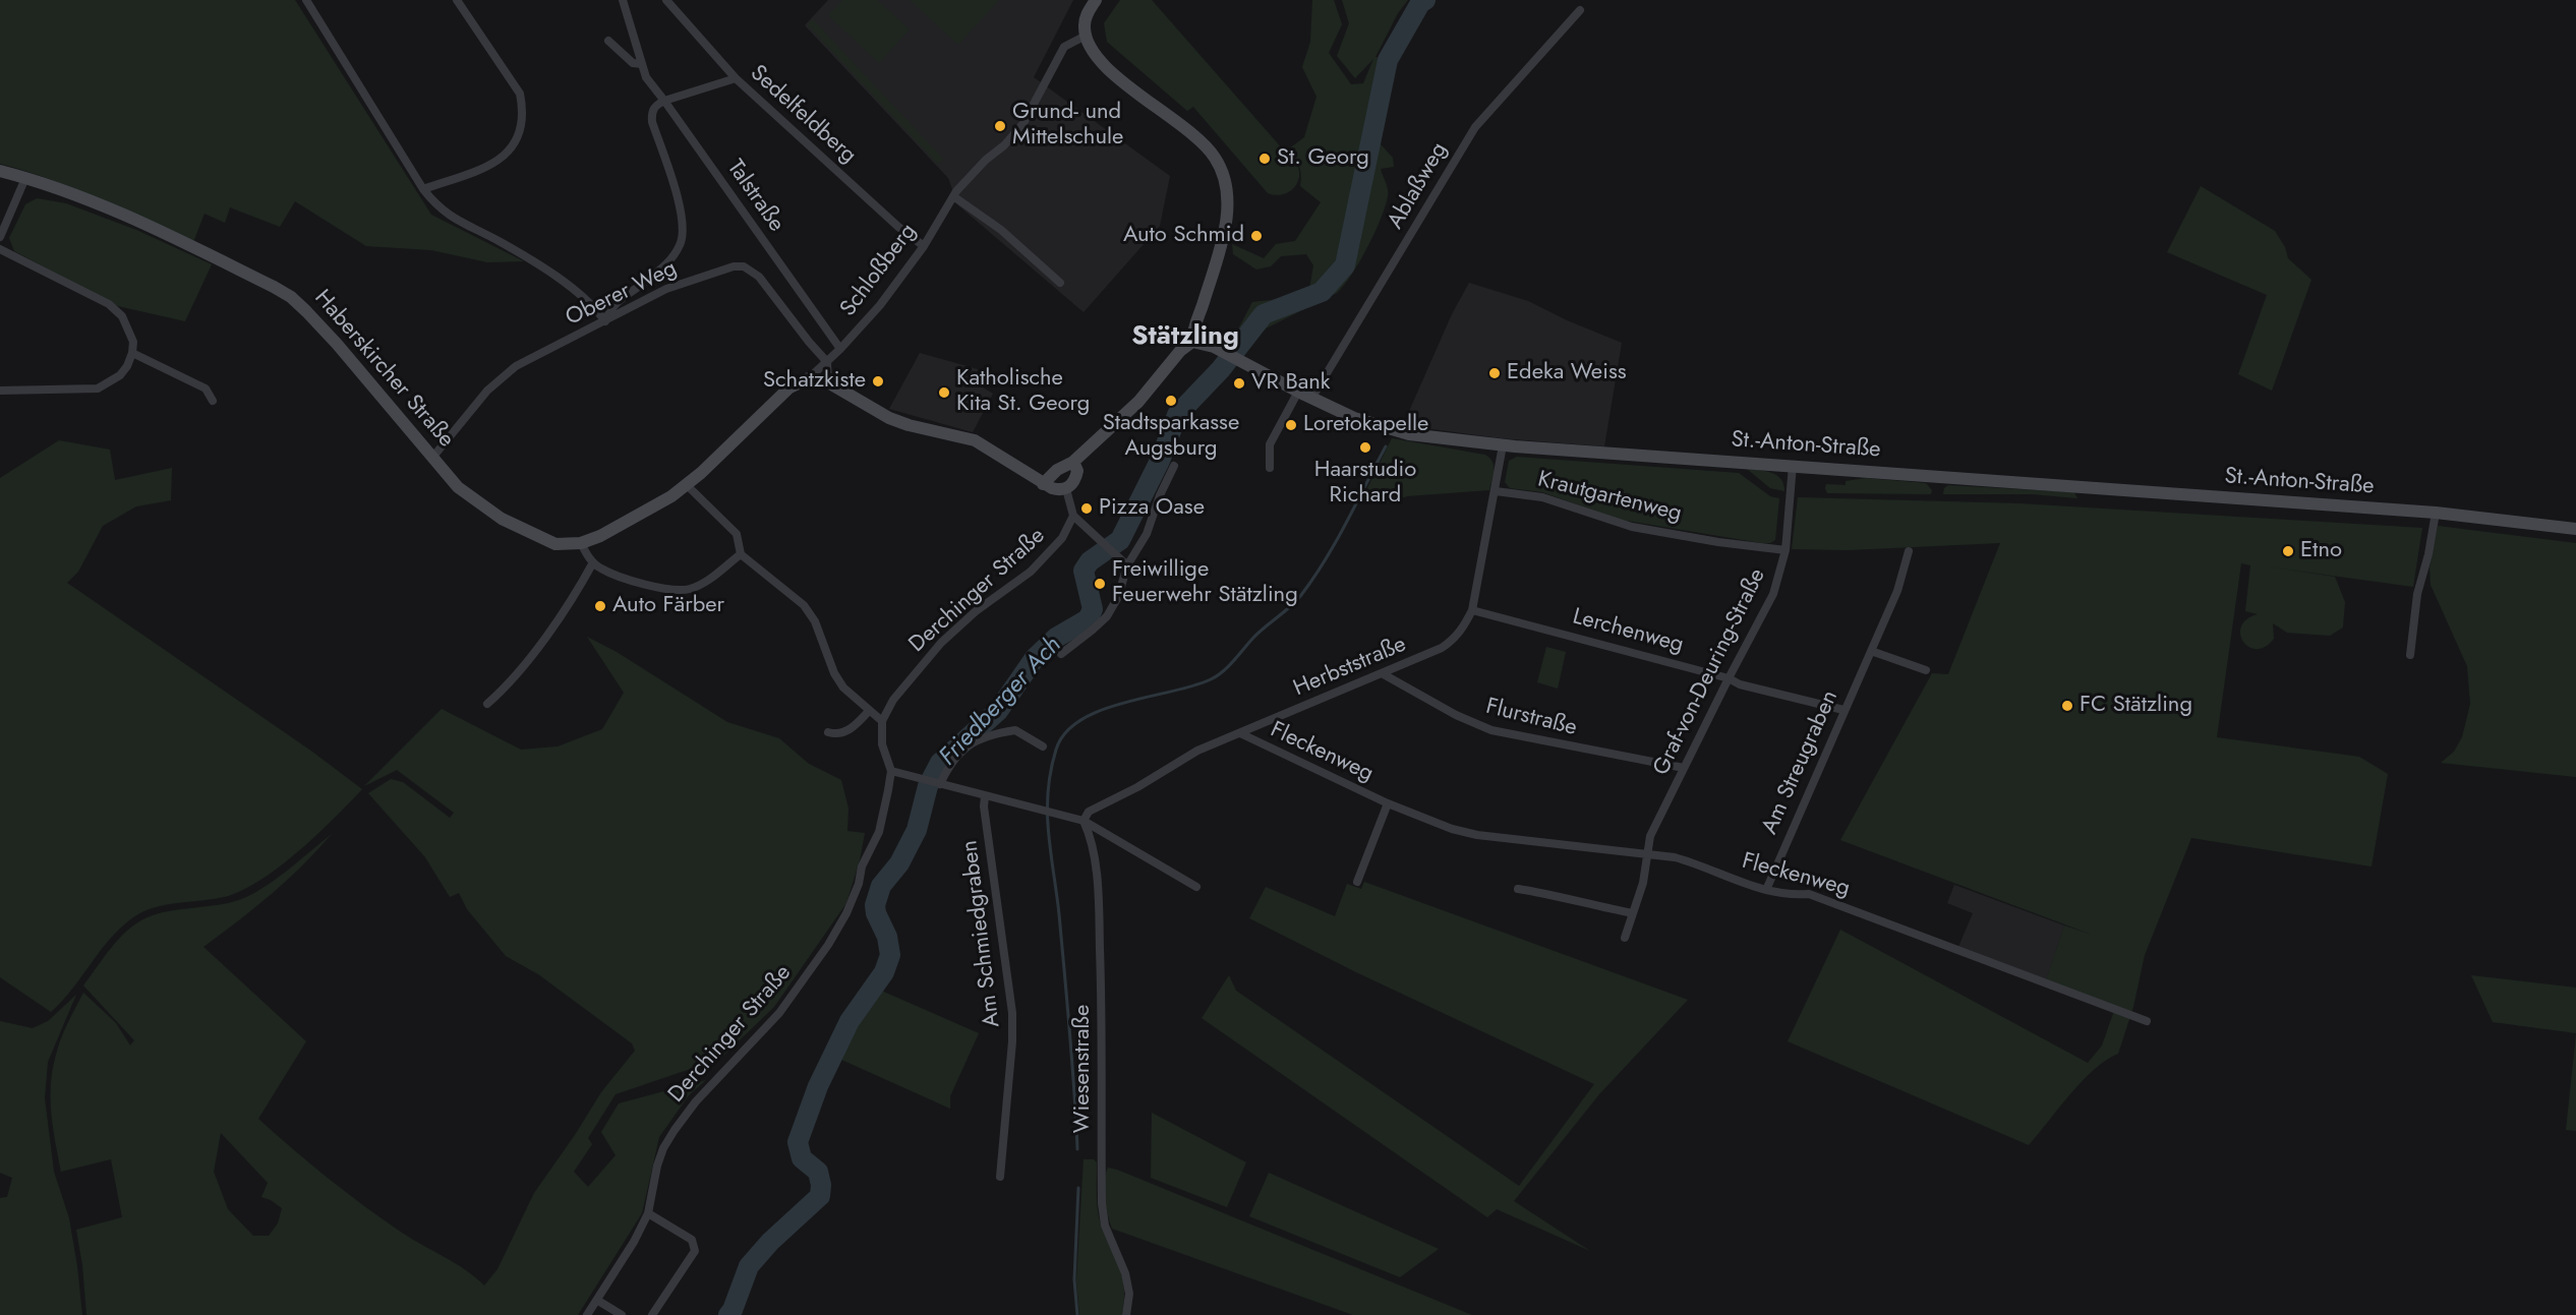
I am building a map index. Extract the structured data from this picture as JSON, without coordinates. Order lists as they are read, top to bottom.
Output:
{
  "streets": {
    "street": [
      "Sedelfeldberg",
      "Ablaßweg",
      "Talstraße",
      "Schloßberg",
      "Oberer Weg",
      "Haberskircher Straße",
      "St.-Anton-Straße",
      "Krautgartenweg",
      "Derchinger Straße",
      "Lerchenweg",
      "Herbststraße",
      "Graf-von-Deuring-Straße",
      "Flurstraße",
      "Fleckenweg",
      "Am Streugraben",
      "Am Schmiedgraben",
      "Wiesenstraße"
    ]
  },
  "crossings": [
    ["Sedelfeldberg", "Schloßberg"],
    ["Ablaßweg", "St.-Anton-Straße"],
    ["Talstraße", "Schloßberg"],
    ["Schloßberg", "Oberer Weg"],
    ["Schloßberg", "Haberskircher Straße"],
    ["Oberer Weg", "Haberskircher Straße"],
    ["St.-Anton-Straße", "Herbststraße"],
    ["St.-Anton-Straße", "Graf-von-Deuring-Straße"],
    ["Krautgartenweg", "Herbststraße"],
    ["Krautgartenweg", "Graf-von-Deuring-Straße"],
    ["Lerchenweg", "Herbststraße"],
    ["Lerchenweg", "Graf-von-Deuring-Straße"],
    ["Lerchenweg", "Am Streugraben"],
    ["Herbststraße", "Flurstraße"],
    ["Herbststraße", "Fleckenweg"],
    ["Herbststraße", "Wiesenstraße"],
    ["Graf-von-Deuring-Straße", "Flurstraße"],
    ["Graf-von-Deuring-Straße", "Fleckenweg"],
    ["Fleckenweg", "Am Streugraben"]
  ],
  "districts": ["Stätzling"],
  "water": ["Friedberger Ach"],
  "places": [
    "Grund- und Mittelschule",
    "St. Georg",
    "Auto Schmid",
    "Edeka Weiss",
    "Schatzkiste",
    "VR Bank",
    "Katholische Kita St. Georg",
    "Stadtsparkasse Augsburg",
    "Loretokapelle",
    "Haarstudio Richard",
    "Pizza Oase",
    "Etno",
    "Freiwillige Feuerwehr Stätzling",
    "Auto Färber",
    "FC Stätzling"
  ]
}
